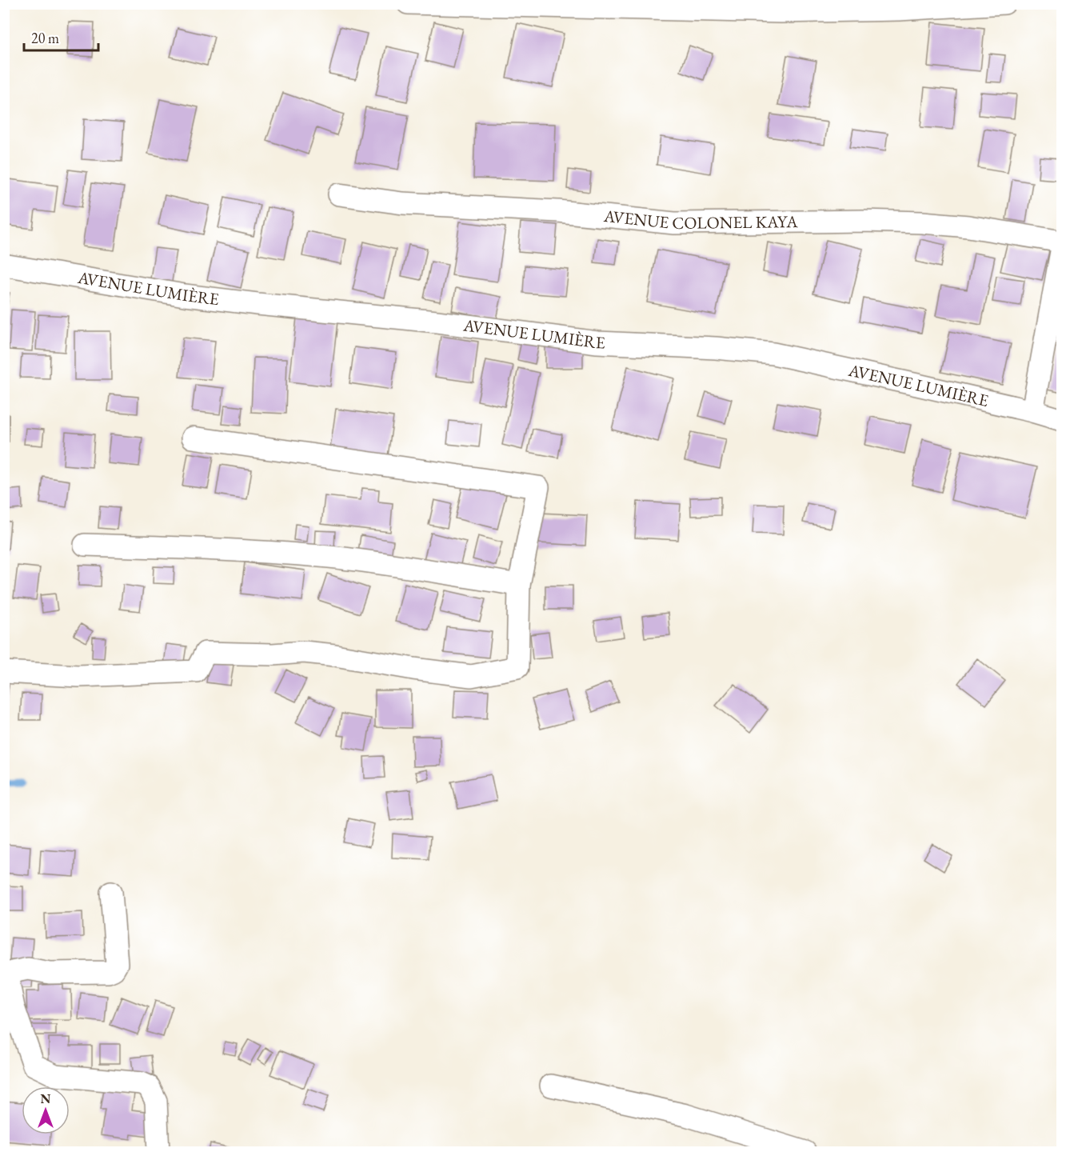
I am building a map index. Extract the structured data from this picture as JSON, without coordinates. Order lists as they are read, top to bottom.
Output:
{
  "streets": {
    "street": ["AVENUE COLONEL KAYA", "AVENUE LUMIÈRE"]
  },
  "scale_bar": "20 m",
  "north": "top"
}
